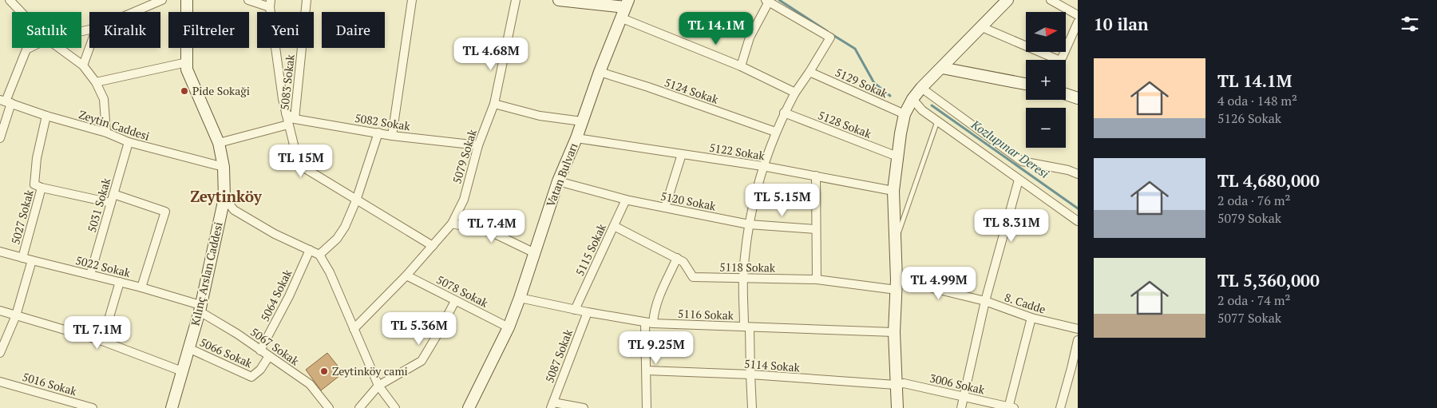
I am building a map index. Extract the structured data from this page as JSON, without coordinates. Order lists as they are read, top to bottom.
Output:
{
  "streets": {
    "street": [
      "5083 Sokak",
      "5129 Sokak",
      "5124 Sokak",
      "5082 Sokak",
      "5128 Sokak",
      "Zeytin Caddesi",
      "5122 Sokak",
      "5079 Sokak",
      "Vatan Bulvarı",
      "5120 Sokak",
      "5031 Sokak",
      "5027 Sokak",
      "5115 Sokak",
      "5022 Sokak",
      "5118 Sokak",
      "Kılınç Arslan Caddesi",
      "5078 Sokak",
      "5064 Sokak",
      "8. Cadde",
      "5116 Sokak",
      "5067 Sokak",
      "5066 Sokak",
      "5087 Sokak",
      "5114 Sokak",
      "5016 Sokak",
      "3006 Sokak"
    ]
  },
  "crossings": [
    ["5083 Sokak", "5082 Sokak"],
    ["5083 Sokak", "5079 Sokak"],
    ["5124 Sokak", "Vatan Bulvarı"],
    ["5082 Sokak", "5079 Sokak"],
    ["Zeytin Caddesi", "5031 Sokak"],
    ["Zeytin Caddesi", "5027 Sokak"],
    ["Zeytin Caddesi", "Kılınç Arslan Caddesi"],
    ["5122 Sokak", "Vatan Bulvarı"],
    ["5079 Sokak", "5078 Sokak"],
    ["Vatan Bulvarı", "5120 Sokak"],
    ["Vatan Bulvarı", "5078 Sokak"],
    ["Vatan Bulvarı", "5116 Sokak"],
    ["5120 Sokak", "5115 Sokak"],
    ["5031 Sokak", "5022 Sokak"],
    ["5027 Sokak", "5022 Sokak"],
    ["5115 Sokak", "5118 Sokak"],
    ["5115 Sokak", "5116 Sokak"],
    ["5022 Sokak", "Kılınç Arslan Caddesi"],
    ["5022 Sokak", "5067 Sokak"],
    ["5118 Sokak", "8. Cadde"],
    ["Kılınç Arslan Caddesi", "5067 Sokak"],
    ["Kılınç Arslan Caddesi", "5066 Sokak"],
    ["5064 Sokak", "5067 Sokak"],
    ["5116 Sokak", "5087 Sokak"],
    ["5067 Sokak", "5066 Sokak"],
    ["5114 Sokak", "3006 Sokak"]
  ],
  "districts": ["Zeytinköy"],
  "water": ["Kozlupınar Deresi"],
  "places": ["Pide Sokaği", "Zeytinköy cami"],
  "north": "right",
  "page": {
    "heading": "10 ilan",
    "map_buttons": ["+", "−"],
    "price": [
      "TL 14.1M",
      "TL 4.68M",
      "TL 15M",
      "TL 5.15M",
      "TL 8.31M",
      "TL 7.4M",
      "TL 4.99M",
      "TL 5.36M",
      "TL 7.1M",
      "TL 9.25M"
    ],
    "chip": [
      "Satılık",
      "Kiralık",
      "Filtreler",
      "Yeni",
      "Daire"
    ],
    "list": [
      {
        "name": "TL 14.1M",
        "note": "4 oda · 148 m² · 5126 Sokak"
      },
      {
        "name": "TL 4,680,000",
        "note": "2 oda · 76 m² · 5079 Sokak"
      },
      {
        "name": "TL 5,360,000",
        "note": "2 oda · 74 m² · 5077 Sokak"
      }
    ]
  }
}
